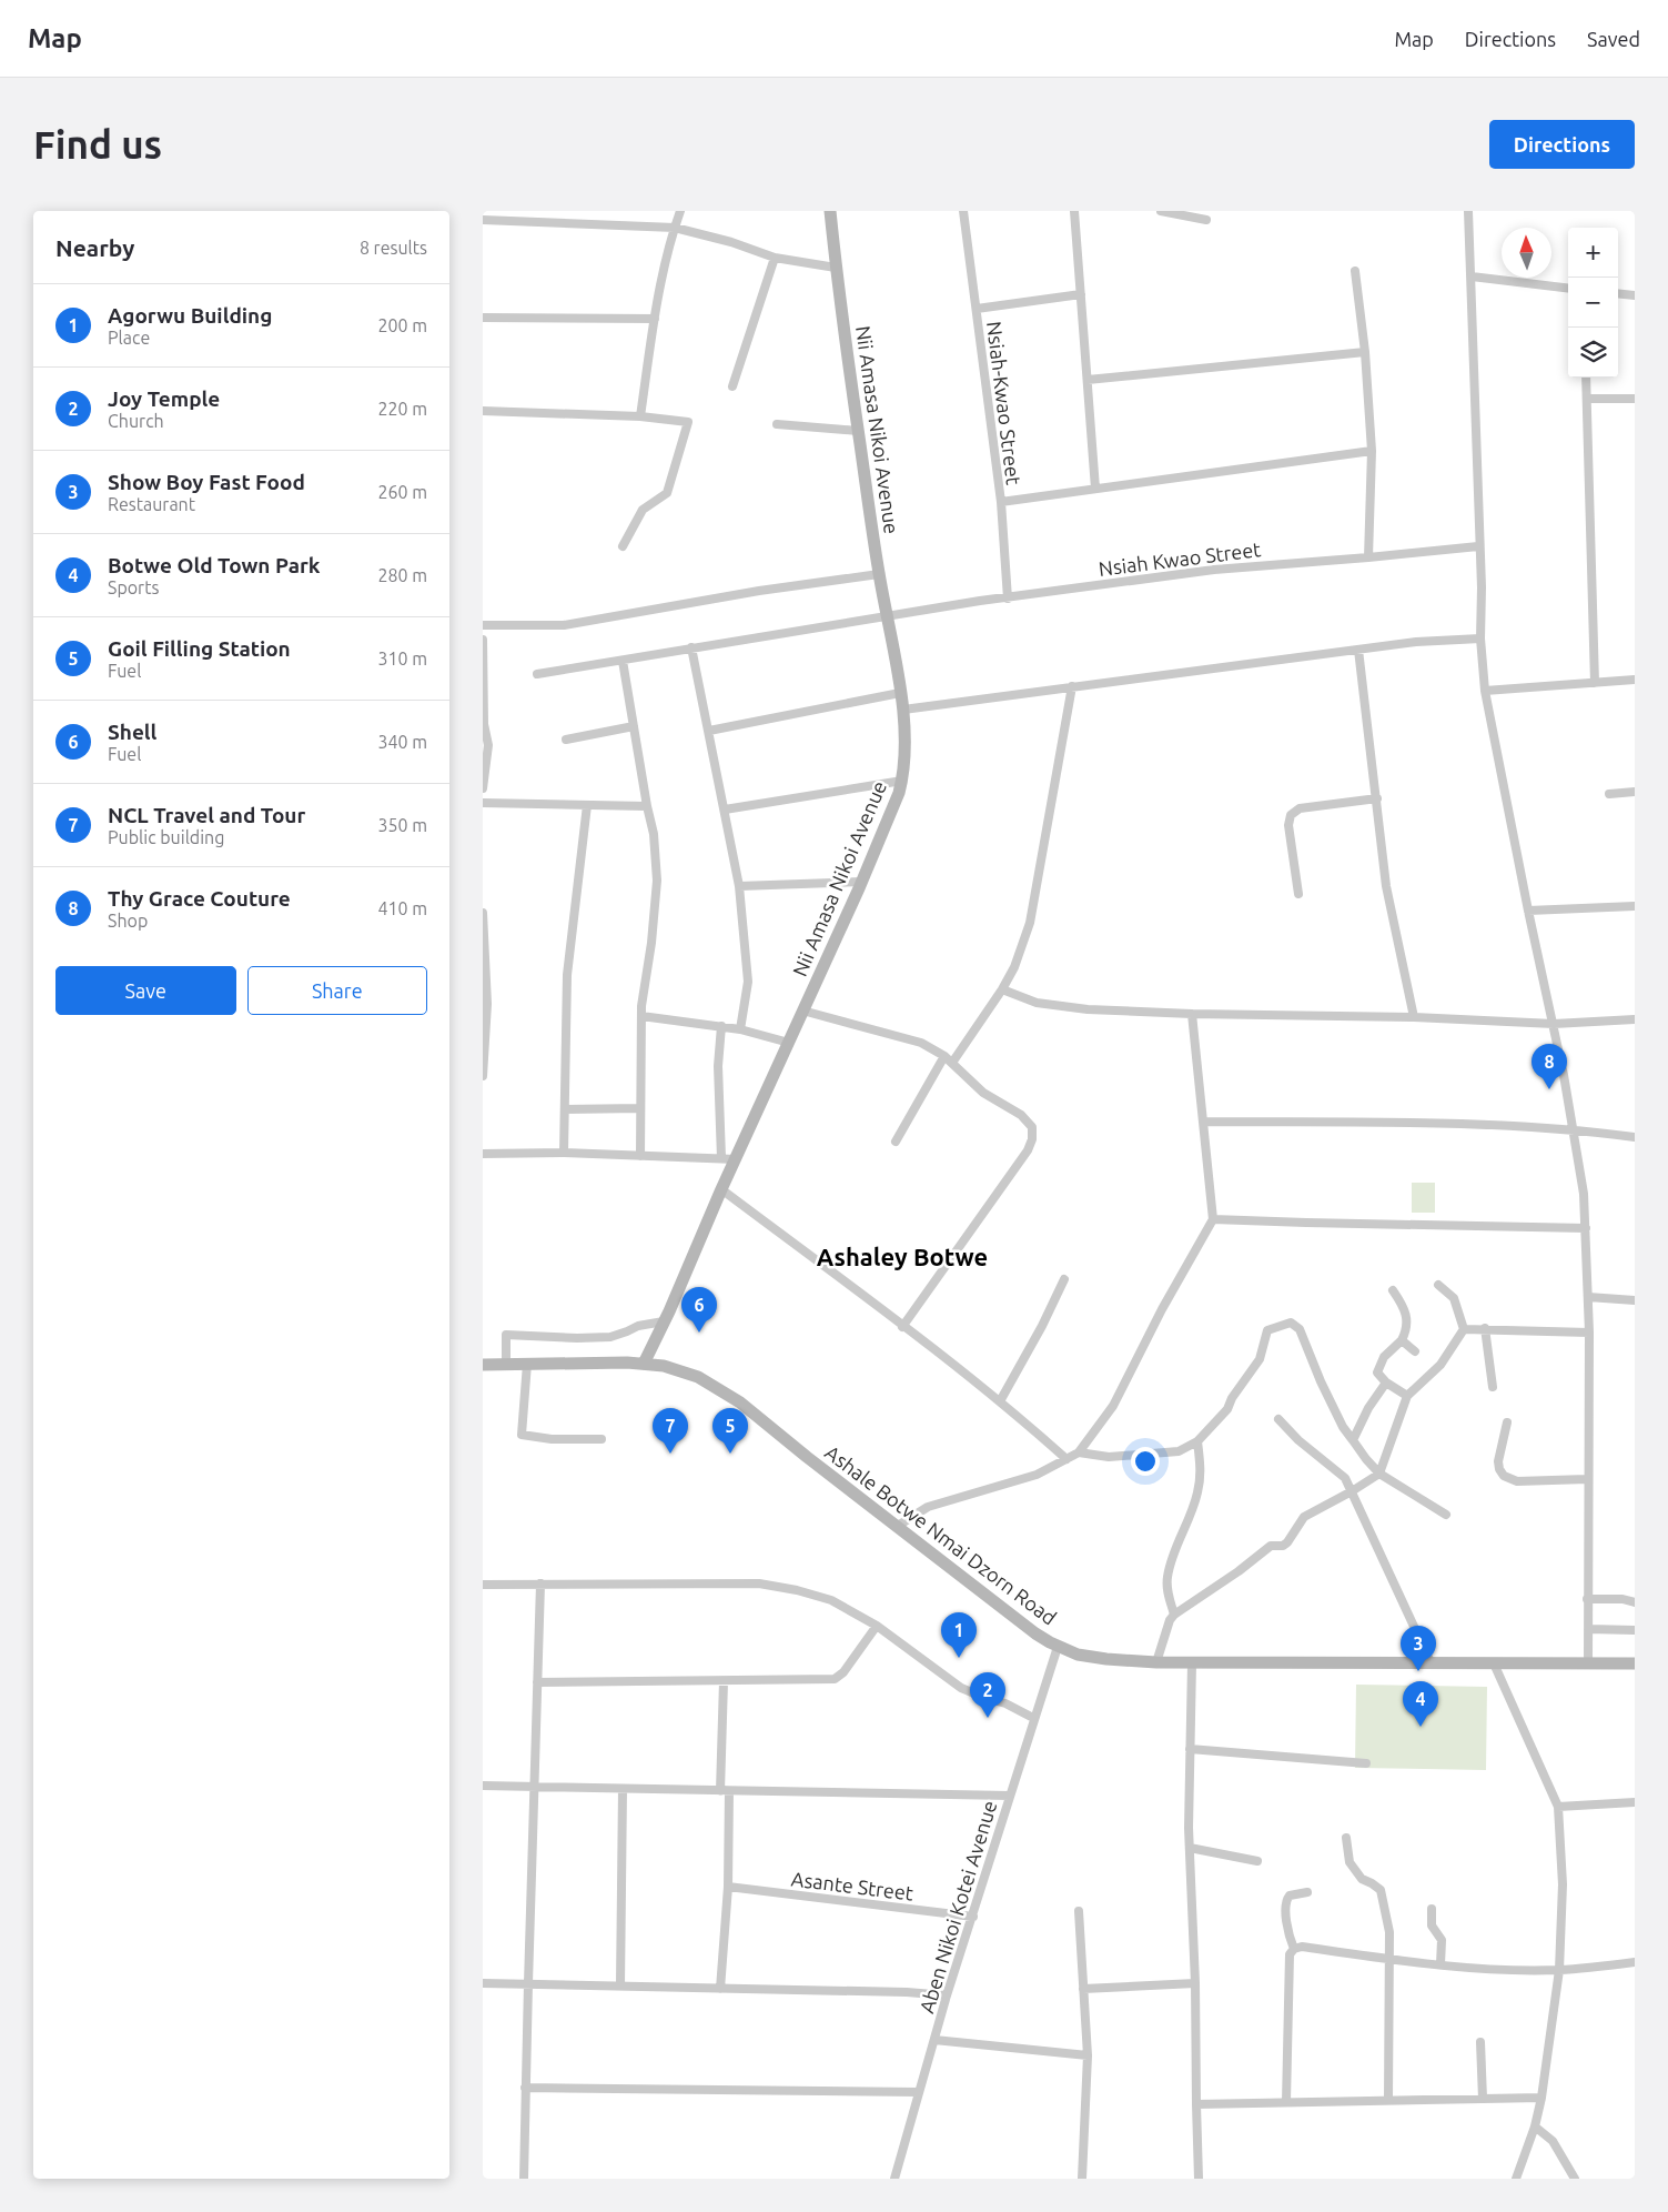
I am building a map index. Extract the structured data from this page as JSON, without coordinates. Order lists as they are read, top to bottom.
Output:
{
  "streets": {
    "main road": ["Nii Amasa Nikoi Avenue", "Ashale Botwe Nmai Dzorn Road"],
    "street": [
      "Nsiah-Kwao Street",
      "Nsiah Kwao Street",
      "Asante Street",
      "Aben Nikoi Kotei Avenue"
    ]
  },
  "crossings": [
    ["Nsiah-Kwao Street", "Nsiah Kwao Street"],
    ["Nii Amasa Nikoi Avenue", "Nsiah Kwao Street"],
    ["Nii Amasa Nikoi Avenue", "Ashale Botwe Nmai Dzorn Road"],
    ["Ashale Botwe Nmai Dzorn Road", "Aben Nikoi Kotei Avenue"],
    ["Asante Street", "Aben Nikoi Kotei Avenue"]
  ],
  "districts": ["Ashaley Botwe"],
  "north": "top",
  "page": {
    "header": "Map",
    "nav": ["Map", "Directions", "Saved"],
    "buttons": [
      "Directions",
      ["Save", "Share"]
    ],
    "title": "Find us",
    "heading": ["Nearby", "8 results"],
    "map_buttons": ["+", "−"],
    "list": [
      {
        "mark": "1",
        "name": "Agorwu Building",
        "note": "Place",
        "value": "200 m"
      },
      {
        "mark": "2",
        "name": "Joy Temple",
        "note": "Church",
        "value": "220 m"
      },
      {
        "mark": "3",
        "name": "Show Boy Fast Food",
        "note": "Restaurant",
        "value": "260 m"
      },
      {
        "mark": "4",
        "name": "Botwe Old Town Park",
        "note": "Sports",
        "value": "280 m"
      },
      {
        "mark": "5",
        "name": "Goil Filling Station",
        "note": "Fuel",
        "value": "310 m"
      },
      {
        "mark": "6",
        "name": "Shell",
        "note": "Fuel",
        "value": "340 m"
      },
      {
        "mark": "7",
        "name": "NCL Travel and Tour",
        "note": "Public building",
        "value": "350 m"
      },
      {
        "mark": "8",
        "name": "Thy Grace Couture",
        "note": "Shop",
        "value": "410 m"
      }
    ],
    "pins": [
      "8",
      "6",
      "5",
      "7",
      "1",
      "3",
      "2",
      "4"
    ]
  }
}
